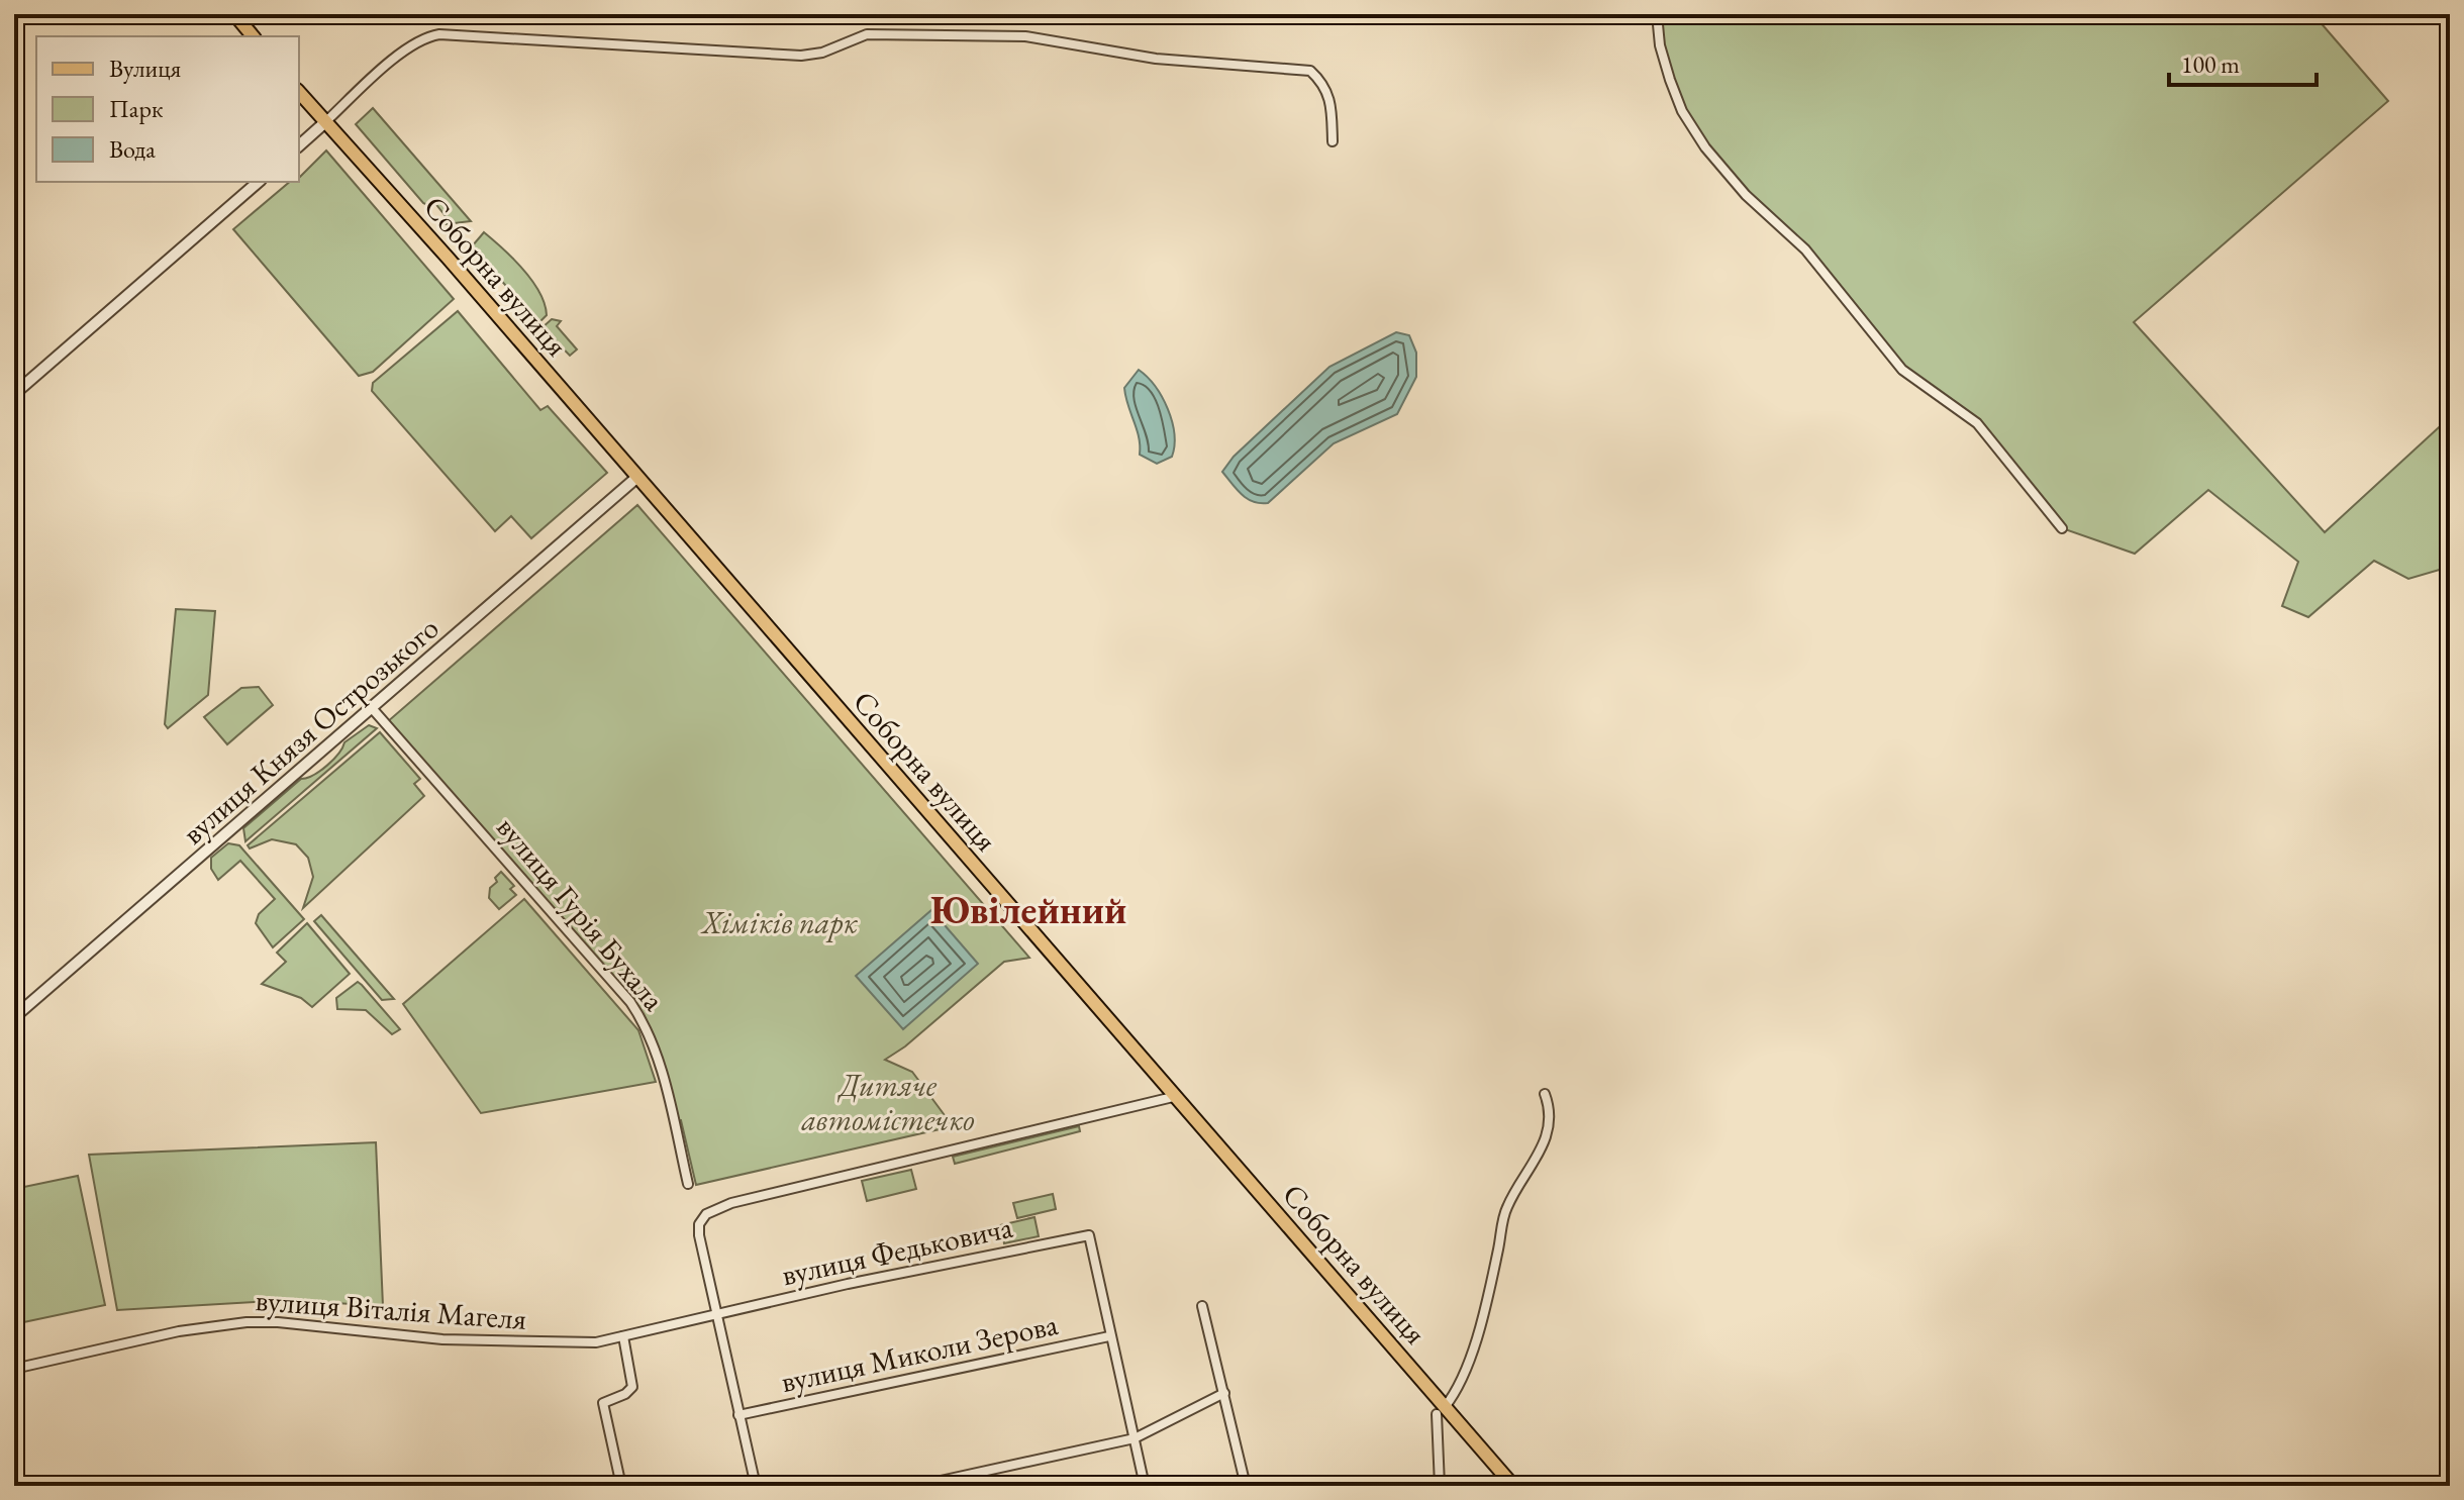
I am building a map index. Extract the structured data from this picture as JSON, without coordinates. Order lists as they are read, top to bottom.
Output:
{
  "streets": {
    "main road": ["Соборна вулиця"],
    "street": [
      "вулиця Князя Острозького",
      "вулиця Гурія Бухала",
      "вулиця Федьковича",
      "вулиця Віталія Магеля",
      "вулиця Миколи Зерова"
    ]
  },
  "crossings": [
    ["Соборна вулиця", "вулиця Князя Острозького"],
    ["вулиця Князя Острозького", "вулиця Гурія Бухала"],
    ["вулиця Федьковича", "вулиця Віталія Магеля"],
    ["вулиця Федьковича", "вулиця Миколи Зерова"]
  ],
  "districts": ["Ювілейний"],
  "parks": ["Хіміків парк", "Дитяче автомістечко"],
  "legend": ["Вулиця", "Парк", "Вода"],
  "scale_bar": "100 m"
}
